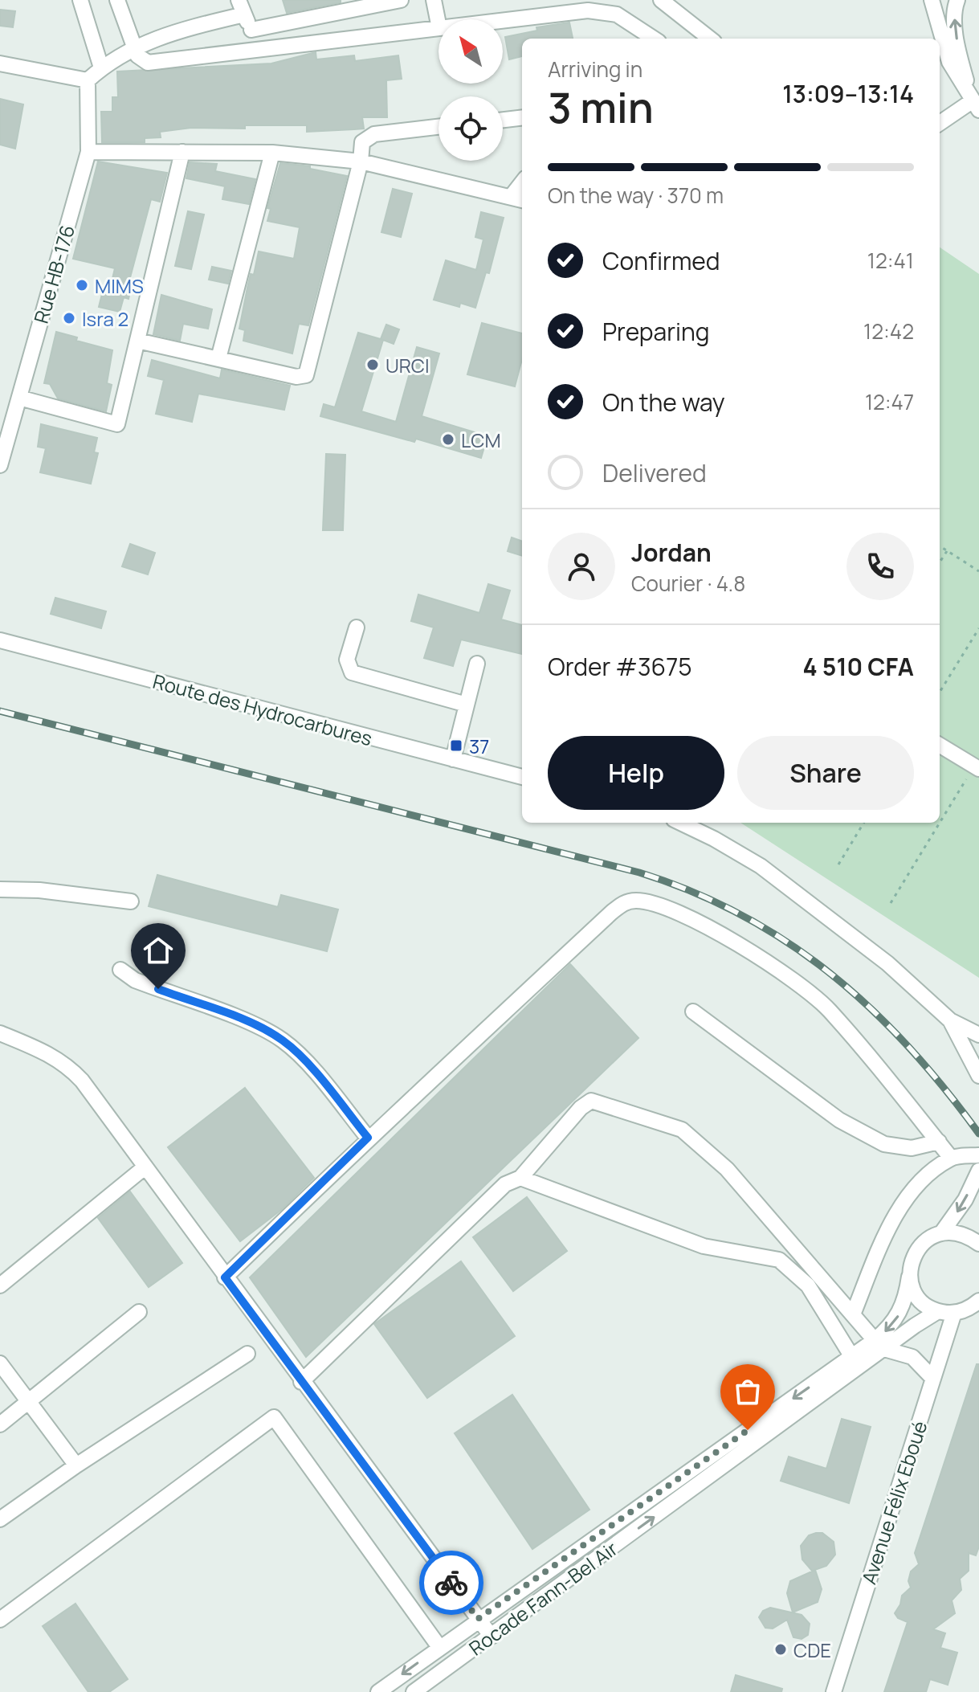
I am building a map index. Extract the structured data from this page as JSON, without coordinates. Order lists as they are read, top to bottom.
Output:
{
  "streets": {
    "street": [
      "Rue HB-176",
      "Route des Hydrocarbures",
      "Avenue Félix Eboué",
      "Rocade Fann-Bel Air"
    ]
  },
  "places": {
    "other": [
      "MIMS",
      "Isra 2",
      "URCI",
      "LCM",
      "CDE"
    ],
    "transit": ["37"]
  },
  "north": "top left",
  "page": {
    "heading": ["3 min", "Arriving in", "13:09–13:14"],
    "panel": [
      "Jordan",
      "Courier · 4.8",
      "Order #3675",
      "4 510 CFA"
    ],
    "bar": "On the way · 370 m",
    "list": [
      ["Confirmed", "12:41"],
      ["Preparing", "12:42"],
      ["On the way", "12:47"],
      "Delivered"
    ],
    "buttons": ["Help", "Share"]
  }
}
